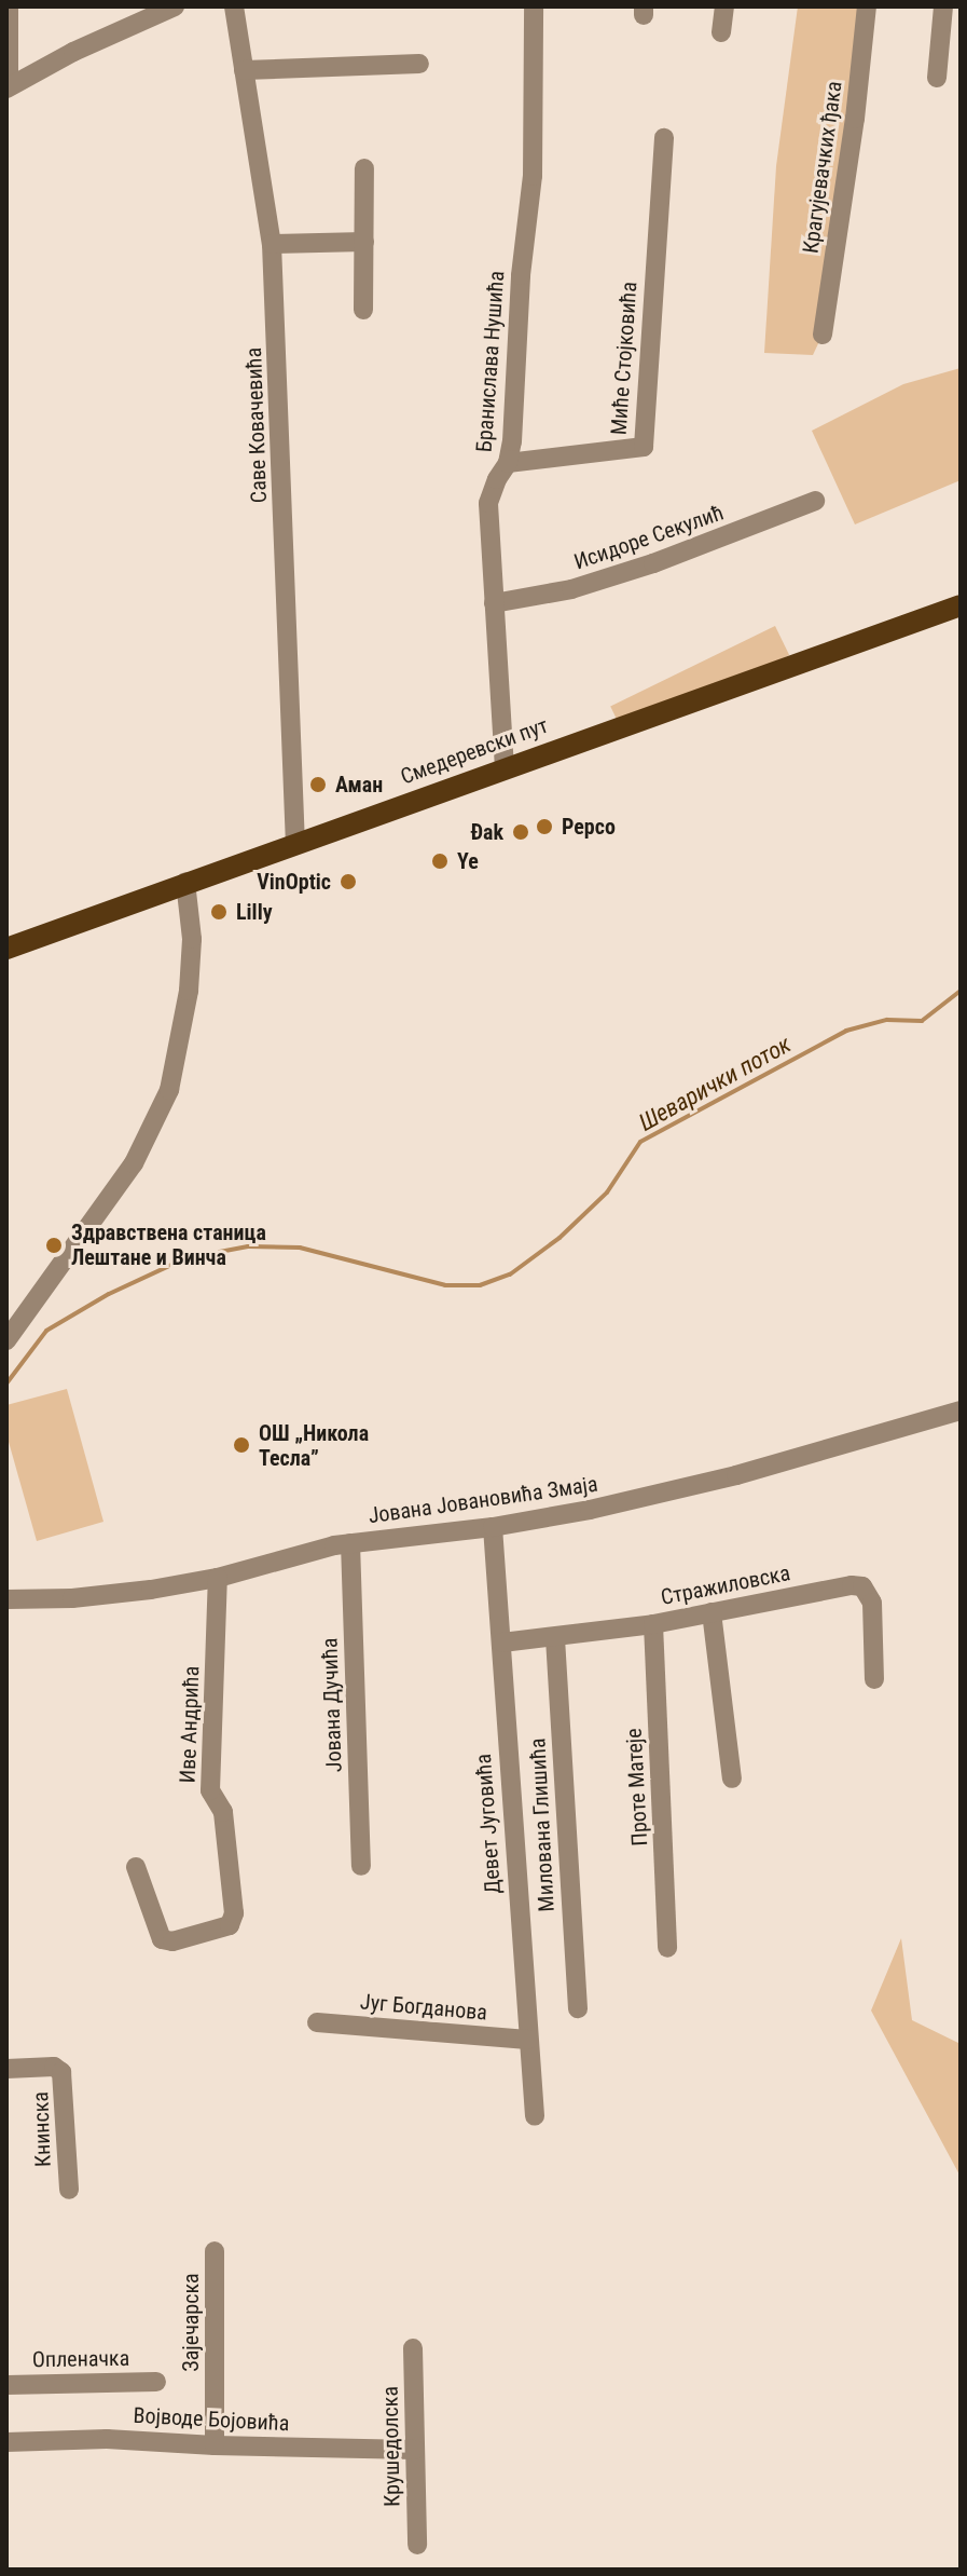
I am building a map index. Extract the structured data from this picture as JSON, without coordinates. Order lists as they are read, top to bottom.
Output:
{
  "streets": {
    "main road": ["Смедеревски пут"],
    "street": [
      "Крагујевачких ђака",
      "Миће Стојковића",
      "Бранислава Нушића",
      "Саве Ковачевића",
      "Исидоре Секулић",
      "Јована Јовановића Змаја",
      "Стражиловска",
      "Јована Дучића",
      "Иве Андрића",
      "Проте Матеје",
      "Девет Југовића",
      "Милована Глишића",
      "Југ Богданова",
      "Книнска",
      "Зајечарска",
      "Опленачка",
      "Војводе Бојовића",
      "Крушедолска"
    ]
  },
  "crossings": [
    ["Миће Стојковића", "Бранислава Нушића"],
    ["Бранислава Нушића", "Исидоре Секулић"],
    ["Бранислава Нушића", "Смедеревски пут"],
    ["Саве Ковачевића", "Смедеревски пут"],
    ["Јована Јовановића Змаја", "Јована Дучића"],
    ["Јована Јовановића Змаја", "Иве Андрића"],
    ["Јована Јовановића Змаја", "Девет Југовића"],
    ["Стражиловска", "Проте Матеје"],
    ["Стражиловска", "Девет Југовића"],
    ["Стражиловска", "Милована Глишића"],
    ["Девет Југовића", "Југ Богданова"],
    ["Зајечарска", "Војводе Бојовића"],
    ["Војводе Бојовића", "Крушедолска"]
  ],
  "water": ["Шеварички поток"],
  "places": [
    "Аман",
    "Pepco",
    "Đak",
    "Ye",
    "VinOptic",
    "Lilly",
    "Здравствена станица Лештане и Винча",
    "ОШ „Никола Тесла”"
  ]
}
